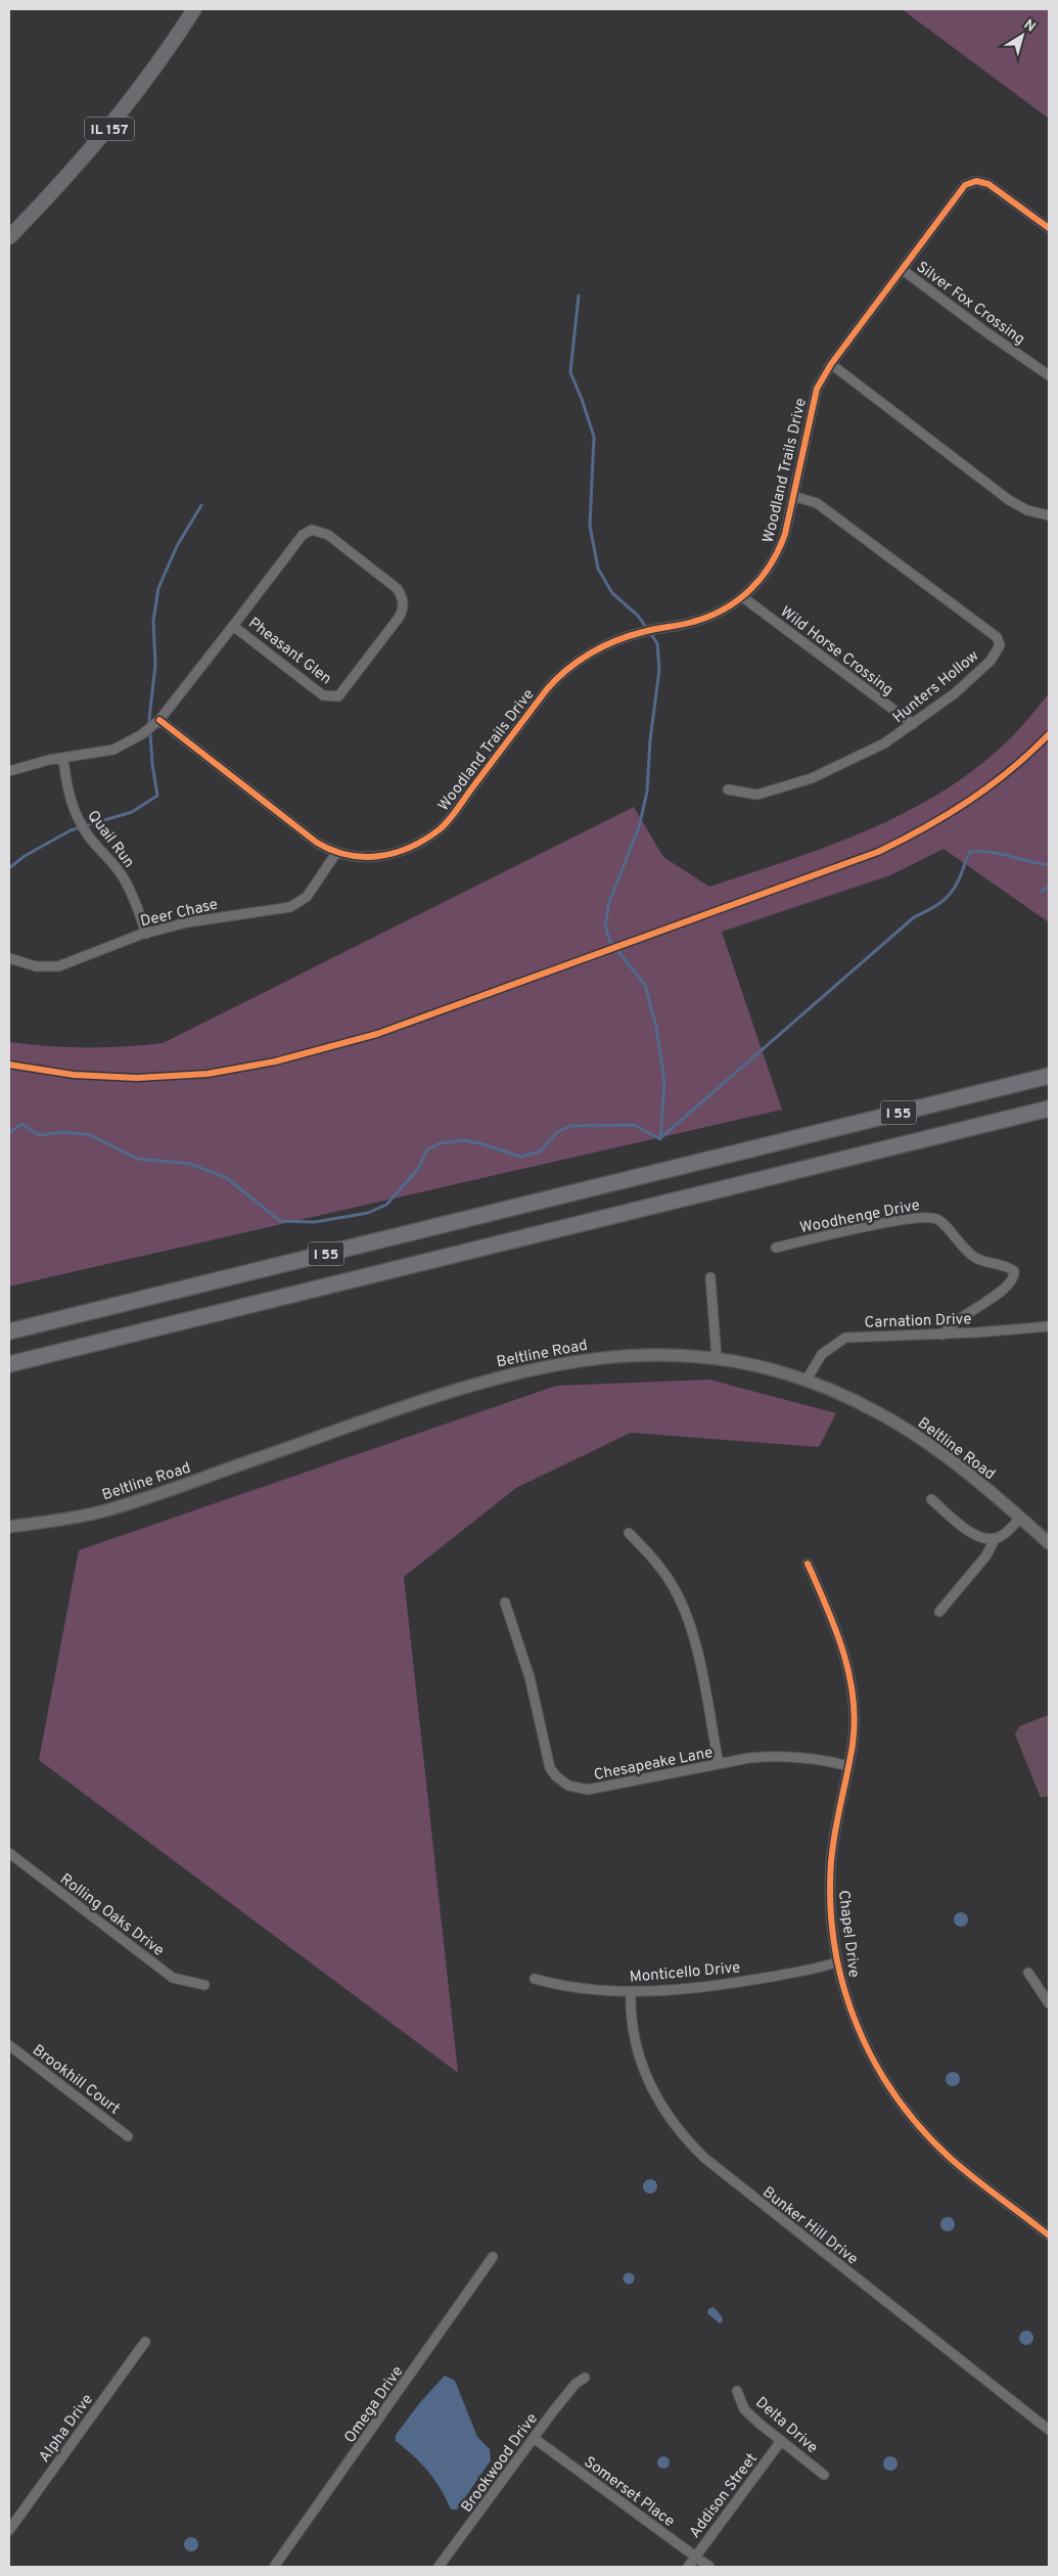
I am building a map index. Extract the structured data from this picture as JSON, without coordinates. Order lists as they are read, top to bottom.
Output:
{
  "streets": {
    "highway": ["I 55"],
    "main road": ["IL 157", "Beltline Road"],
    "street": [
      "Silver Fox Crossing",
      "Woodland Trails Drive",
      "Pheasant Glen",
      "Wild Horse Crossing",
      "Hunters Hollow",
      "Quail Run",
      "Deer Chase",
      "Woodhenge Drive",
      "Carnation Drive",
      "Chesapeake Lane",
      "Rolling Oaks Drive",
      "Chapel Drive",
      "Monticello Drive",
      "Brookhill Court",
      "Bunker Hill Drive",
      "Omega Drive",
      "Delta Drive",
      "Alpha Drive",
      "Brookwood Drive",
      "Somerset Place",
      "Addison Street"
    ]
  },
  "crossings": [
    ["Silver Fox Crossing", "Woodland Trails Drive"],
    ["Woodland Trails Drive", "Pheasant Glen"],
    ["Woodland Trails Drive", "Wild Horse Crossing"],
    ["Woodland Trails Drive", "Hunters Hollow"],
    ["Woodland Trails Drive", "Deer Chase"],
    ["Pheasant Glen", "Quail Run"],
    ["Wild Horse Crossing", "Hunters Hollow"],
    ["Quail Run", "Deer Chase"],
    ["Woodhenge Drive", "Carnation Drive"],
    ["Carnation Drive", "Beltline Road"],
    ["Chesapeake Lane", "Chapel Drive"],
    ["Chapel Drive", "Monticello Drive"],
    ["Monticello Drive", "Bunker Hill Drive"],
    ["Delta Drive", "Addison Street"],
    ["Brookwood Drive", "Somerset Place"],
    ["Somerset Place", "Addison Street"]
  ],
  "north": "top right"
}
